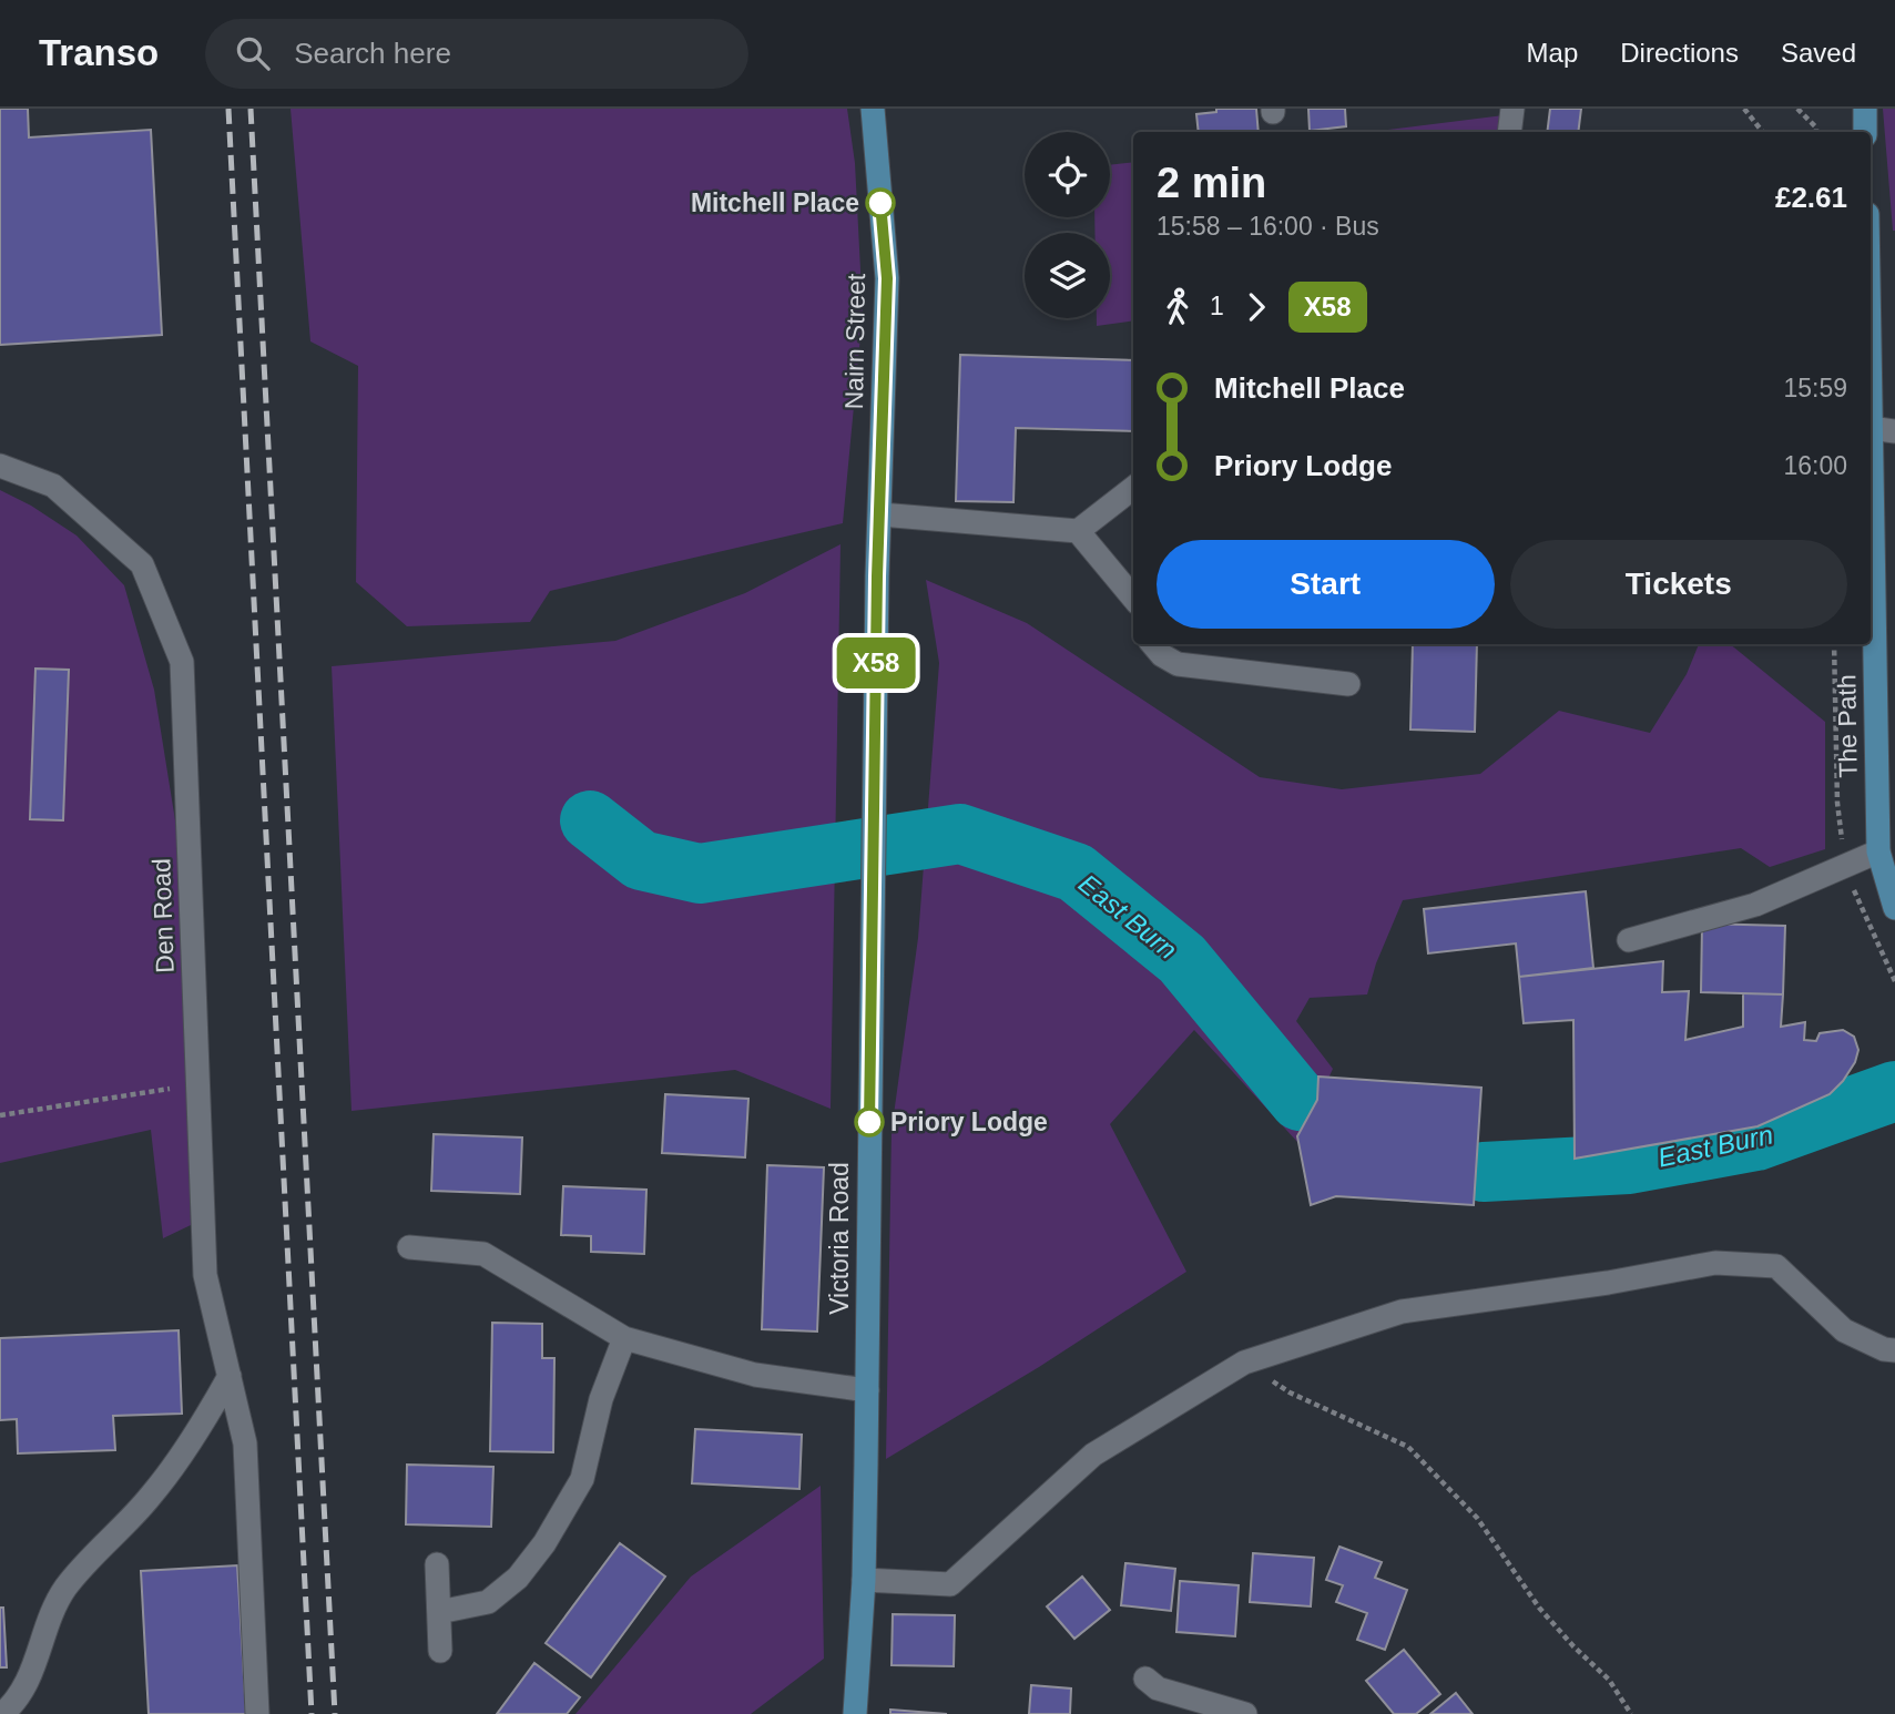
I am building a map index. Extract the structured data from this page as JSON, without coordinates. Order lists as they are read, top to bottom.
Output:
{
  "streets": {
    "main road": ["Nairn Street", "The Path", "Victoria Road"],
    "street": ["Den Road"]
  },
  "crossings": [
    ["Nairn Street", "Victoria Road"]
  ],
  "water": ["East Burn"],
  "places": ["Mitchell Place", "Priory Lodge"],
  "lines": ["bus line X58"],
  "page": {
    "header": "Transo",
    "search": "Search here",
    "nav": ["Map", "Directions", "Saved"],
    "on_map": "X58",
    "heading": ["2 min", "15:58 – 16:00 · Bus", "£2.61"],
    "legs": ["1", "X58"],
    "list": [
      {
        "name": "Mitchell Place",
        "value": "15:59"
      },
      {
        "name": "Priory Lodge",
        "value": "16:00"
      }
    ],
    "buttons": ["Start", "Tickets"]
  }
}
